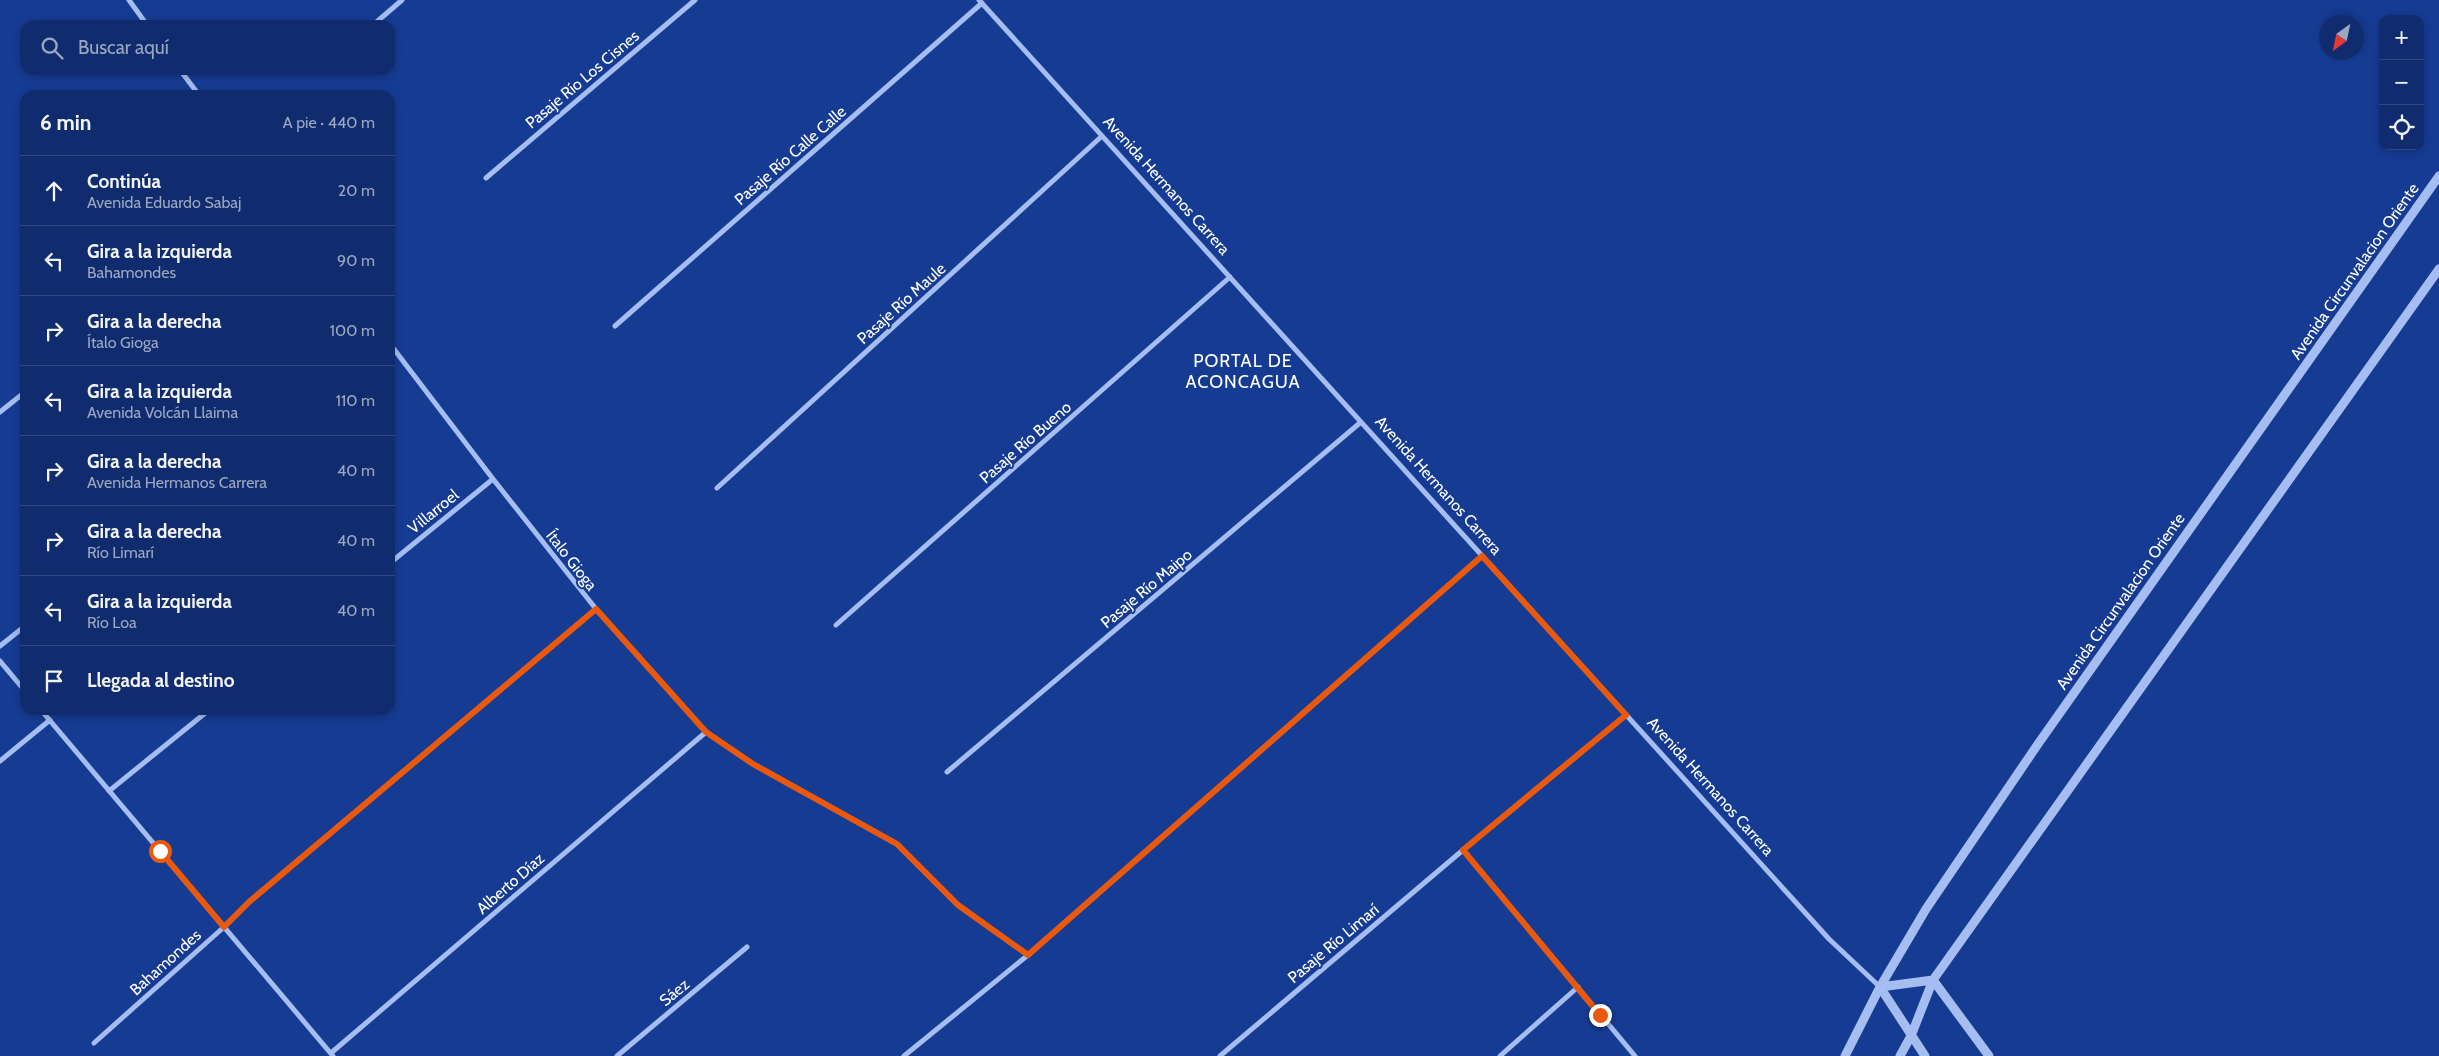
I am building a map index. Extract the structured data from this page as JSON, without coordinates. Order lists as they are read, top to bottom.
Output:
{
  "streets": {
    "street": [
      "Pasaje Río Los Cisnes",
      "Pasaje Río Calle Calle",
      "Avenida Hermanos Carrera",
      "Avenida Circunvalacion Oriente",
      "Pasaje Río Maule",
      "Pasaje Río Bueno",
      "Villarroel",
      "Ítalo Gioga",
      "Pasaje Río Maipo",
      "Alberto Díaz",
      "Pasaje Río Limarí",
      "Bahamondes",
      "Sáez"
    ]
  },
  "crossings": [
    ["Pasaje Río Calle Calle", "Avenida Hermanos Carrera"],
    ["Avenida Hermanos Carrera", "Avenida Circunvalacion Oriente"],
    ["Avenida Hermanos Carrera", "Pasaje Río Maule"],
    ["Avenida Hermanos Carrera", "Pasaje Río Bueno"],
    ["Avenida Hermanos Carrera", "Pasaje Río Maipo"],
    ["Avenida Hermanos Carrera", "Pasaje Río Limarí"],
    ["Villarroel", "Ítalo Gioga"],
    ["Ítalo Gioga", "Alberto Díaz"],
    ["Ítalo Gioga", "Bahamondes"]
  ],
  "districts": ["PORTAL DE ACONCAGUA"],
  "north": "bottom left",
  "page": {
    "map_buttons": ["+", "−"],
    "search": "Buscar aquí",
    "heading": ["6 min", "A pie · 440 m"],
    "list": [
      ["Continúa", "Avenida Eduardo Sabaj", "20 m"],
      ["Gira a la izquierda", "Bahamondes", "90 m"],
      ["Gira a la derecha", "Ítalo Gioga", "100 m"],
      ["Gira a la izquierda", "Avenida Volcán Llaima", "110 m"],
      ["Gira a la derecha", "Avenida Hermanos Carrera", "40 m"],
      ["Gira a la derecha", "Río Limarí", "40 m"],
      ["Gira a la izquierda", "Río Loa", "40 m"],
      "Llegada al destino"
    ]
  }
}
